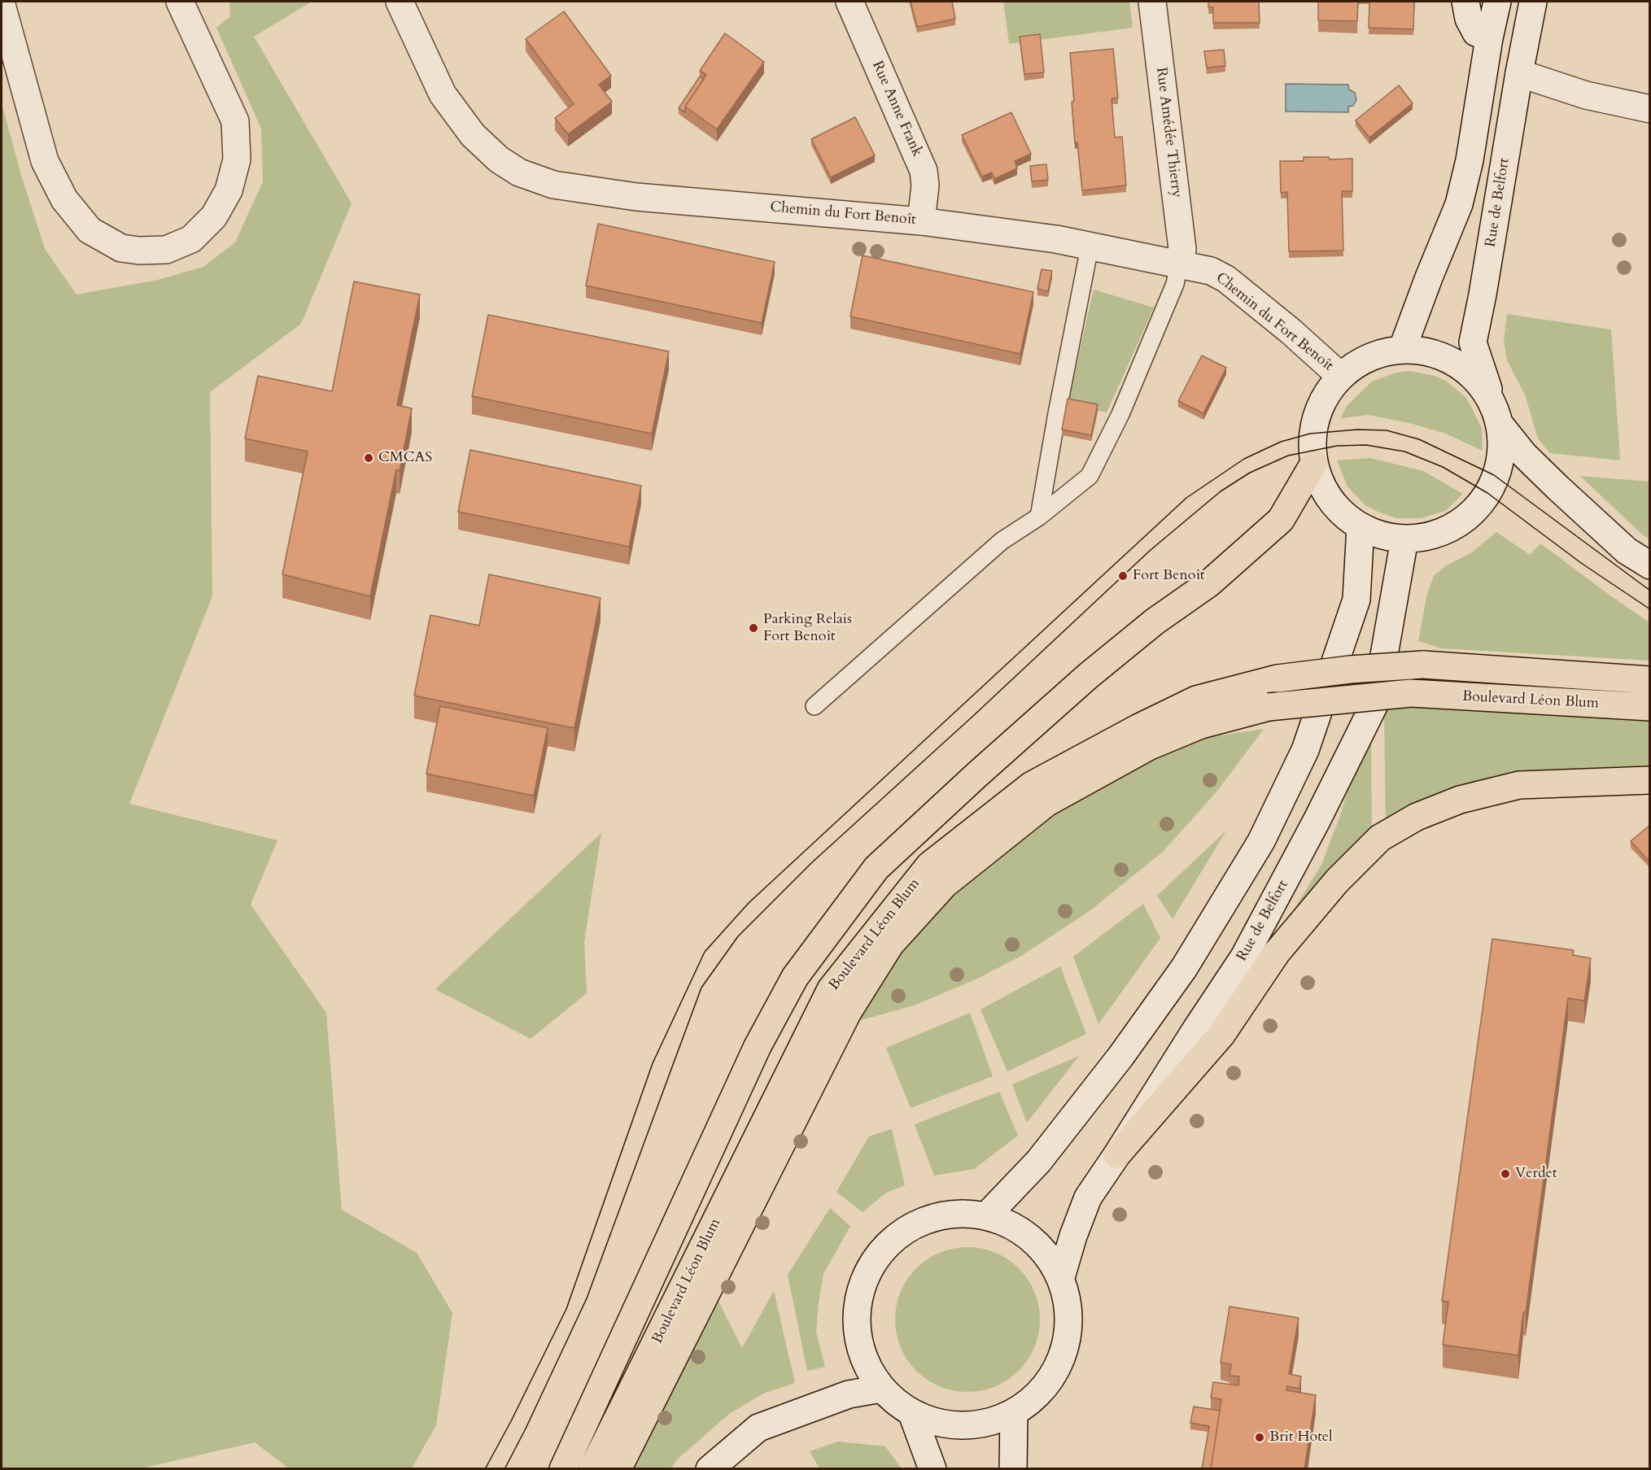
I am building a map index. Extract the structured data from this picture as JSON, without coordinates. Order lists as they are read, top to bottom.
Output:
{
  "streets": {
    "main road": [
      "Rue Anne Frank",
      "Rue Amédée Thierry",
      "Rue de Belfort",
      "Chemin du Fort Benoît",
      "Boulevard Léon Blum"
    ]
  },
  "crossings": [
    ["Rue Anne Frank", "Chemin du Fort Benoît"],
    ["Rue Amédée Thierry", "Chemin du Fort Benoît"]
  ],
  "places": [
    "CMCAS",
    "Fort Benoît",
    "Parking Relais Fort Benoît",
    "Verdet",
    "Brit Hotel"
  ]
}
